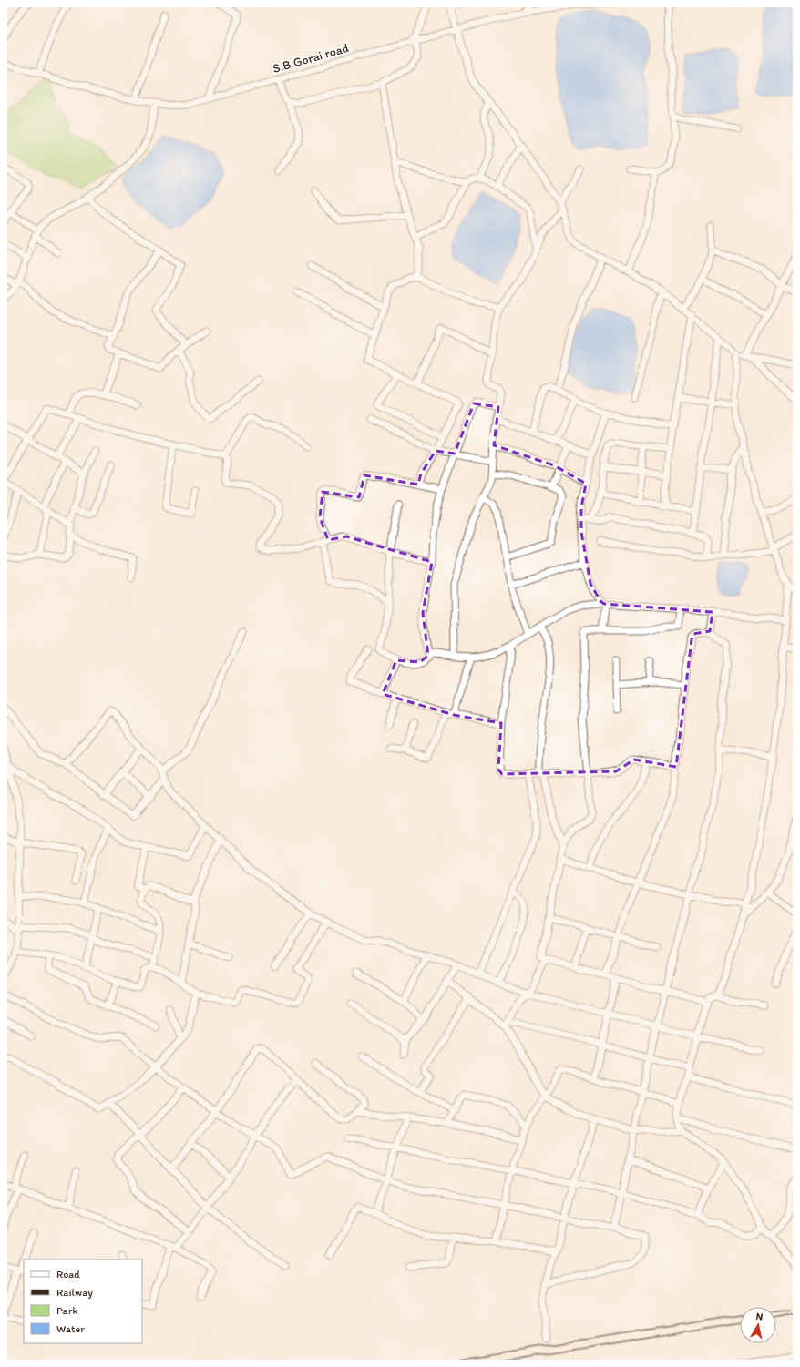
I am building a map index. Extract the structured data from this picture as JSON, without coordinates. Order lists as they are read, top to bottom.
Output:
{
  "streets": {
    "street": ["S.B Gorai road"]
  },
  "legend": [
    "Road",
    "Railway",
    "Park",
    "Water"
  ],
  "north": "top"
}
